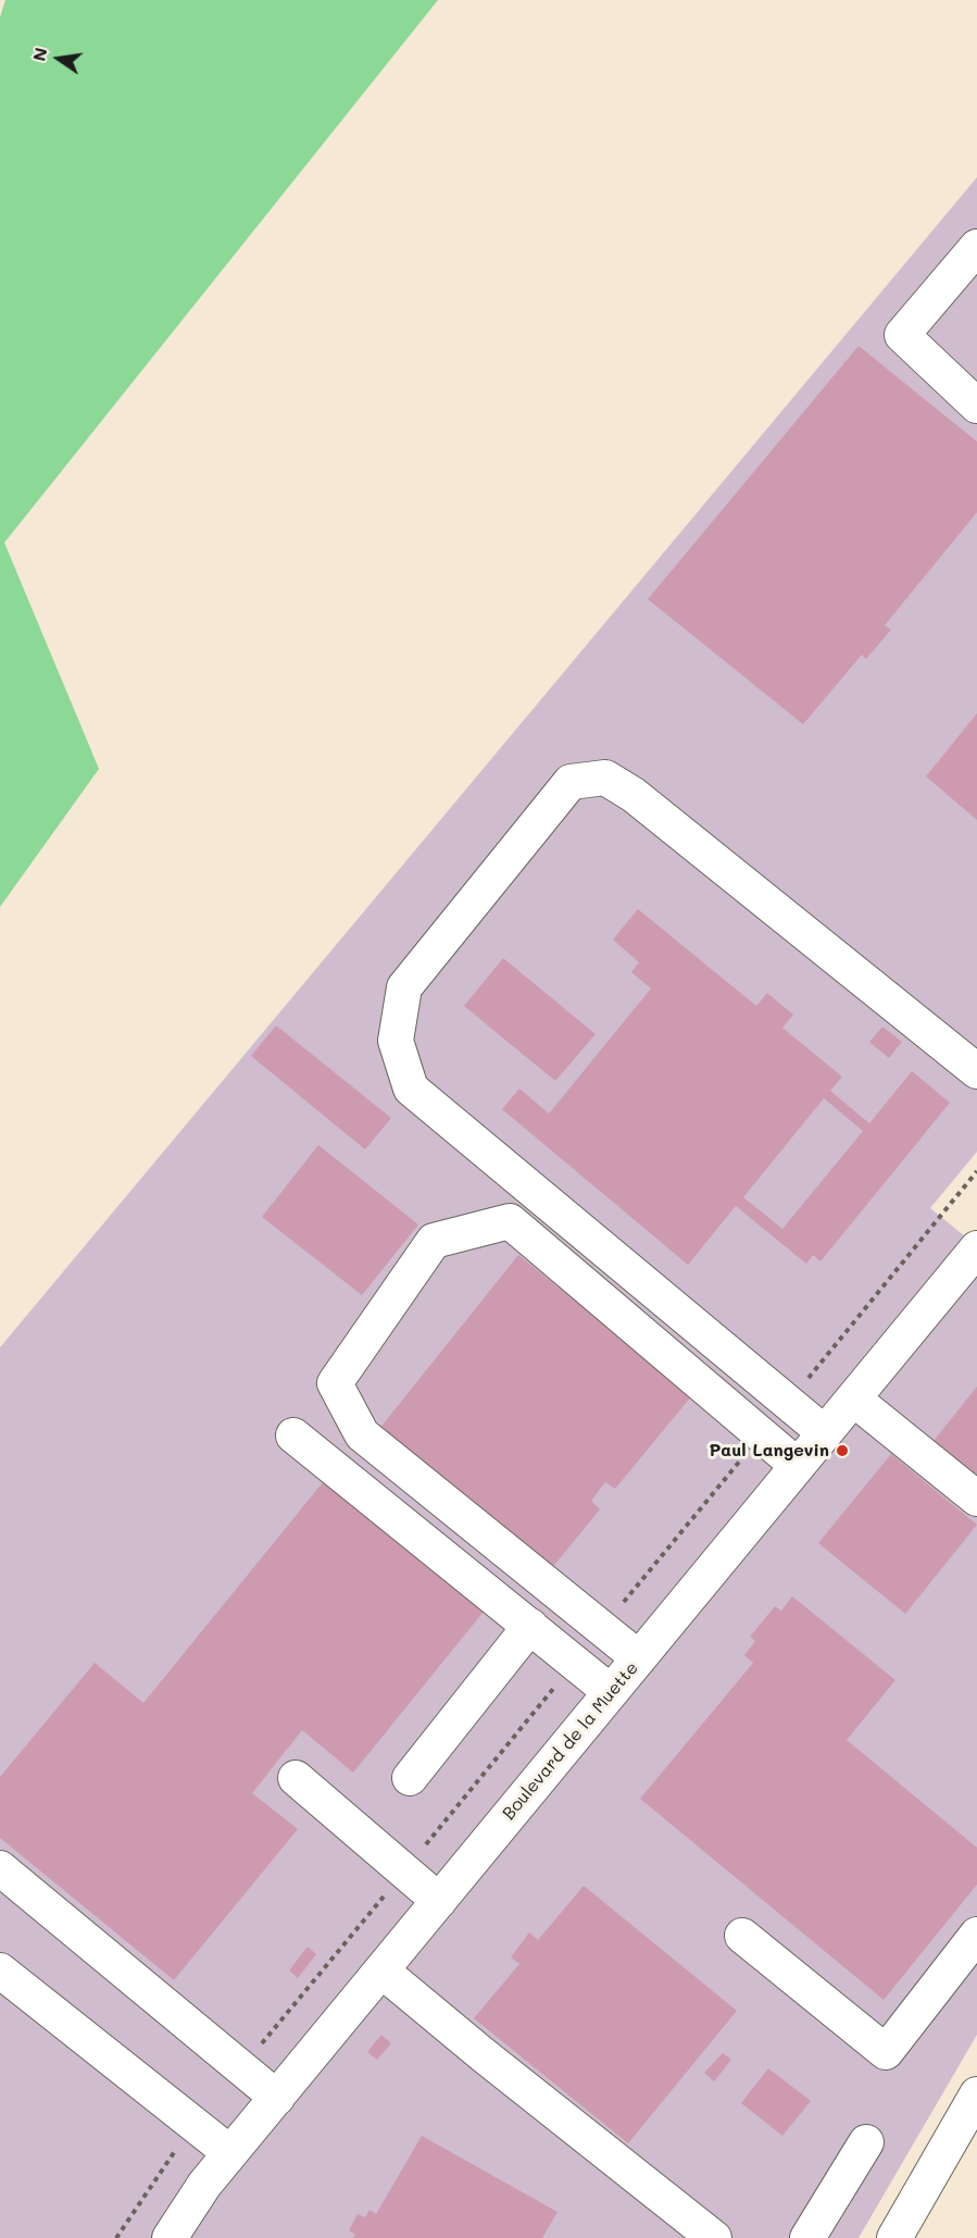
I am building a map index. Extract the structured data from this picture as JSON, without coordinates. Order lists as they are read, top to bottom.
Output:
{
  "streets": {
    "street": ["Boulevard de la Muette"]
  },
  "places": ["Paul Langevin"],
  "north": "left"
}
